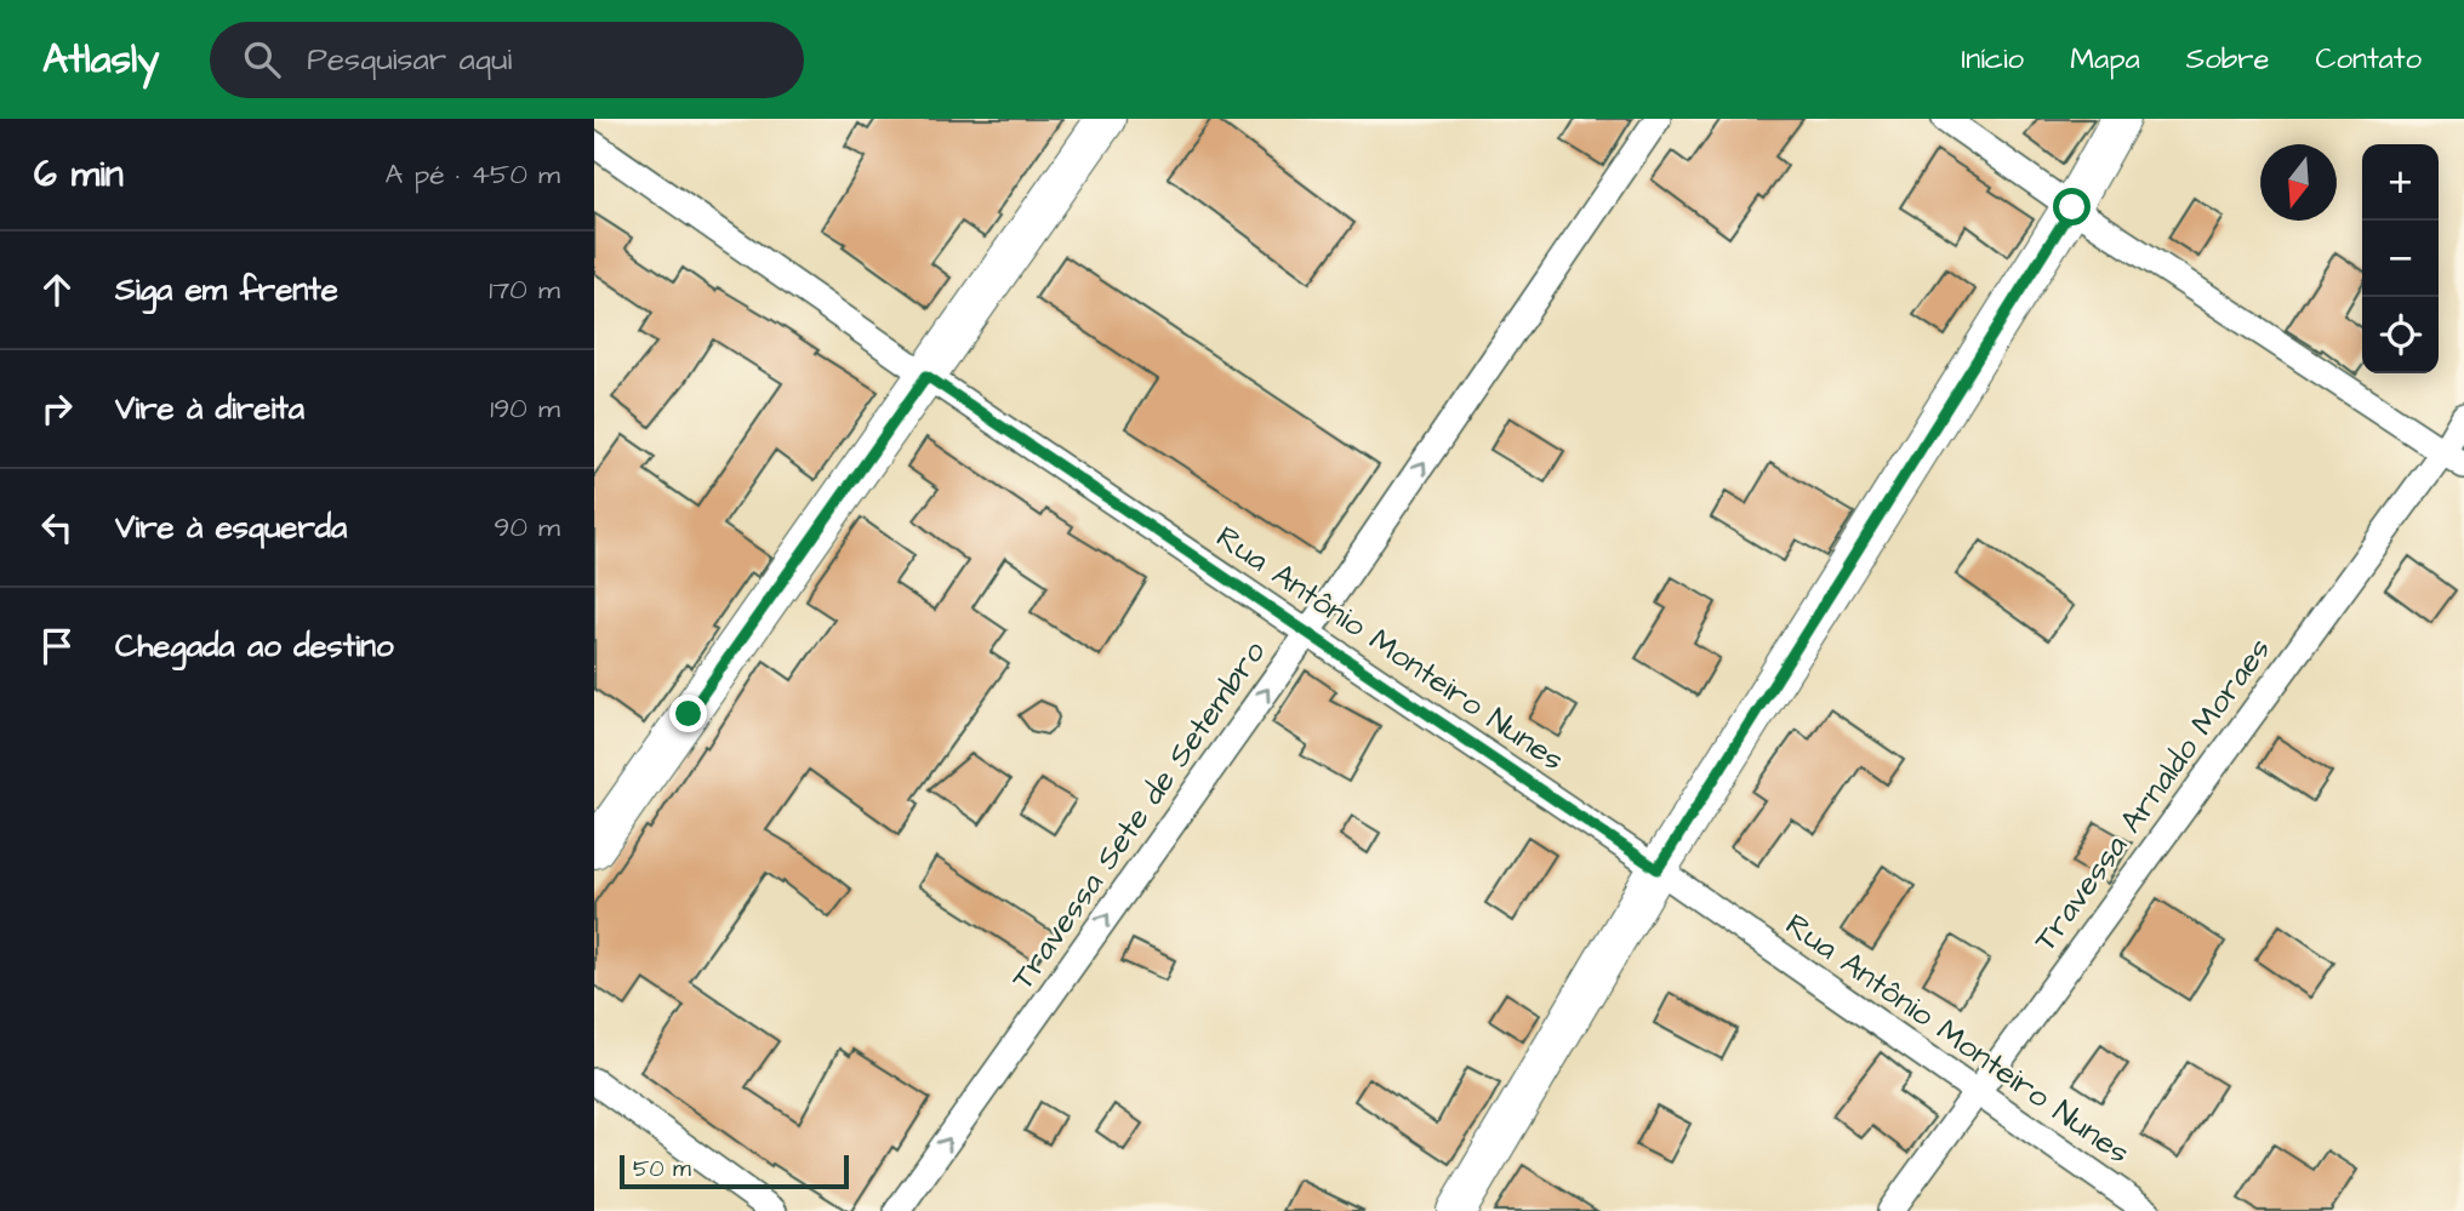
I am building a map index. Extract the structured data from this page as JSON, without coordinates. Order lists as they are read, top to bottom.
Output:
{
  "streets": {
    "street": ["Rua Antônio Monteiro Nunes", "Travessa Arnaldo Moraes", "Travessa Sete de Setembro"]
  },
  "crossings": [
    ["Rua Antônio Monteiro Nunes", "Travessa Arnaldo Moraes"],
    ["Rua Antônio Monteiro Nunes", "Travessa Sete de Setembro"]
  ],
  "one_way": ["Travessa Sete de Setembro"],
  "scale_bar": "50 m",
  "north": "bottom",
  "page": {
    "header": "Atlasly",
    "search": "Pesquisar aqui",
    "nav": [
      "Início",
      "Mapa",
      "Sobre",
      "Contato"
    ],
    "heading": ["6 min", "A pé · 450 m"],
    "map_buttons": ["+", "−"],
    "list": [
      ["Siga em frente", "170 m"],
      ["Vire à direita", "190 m"],
      ["Vire à esquerda", "90 m"],
      "Chegada ao destino"
    ],
    "scale": "50 m"
  }
}
